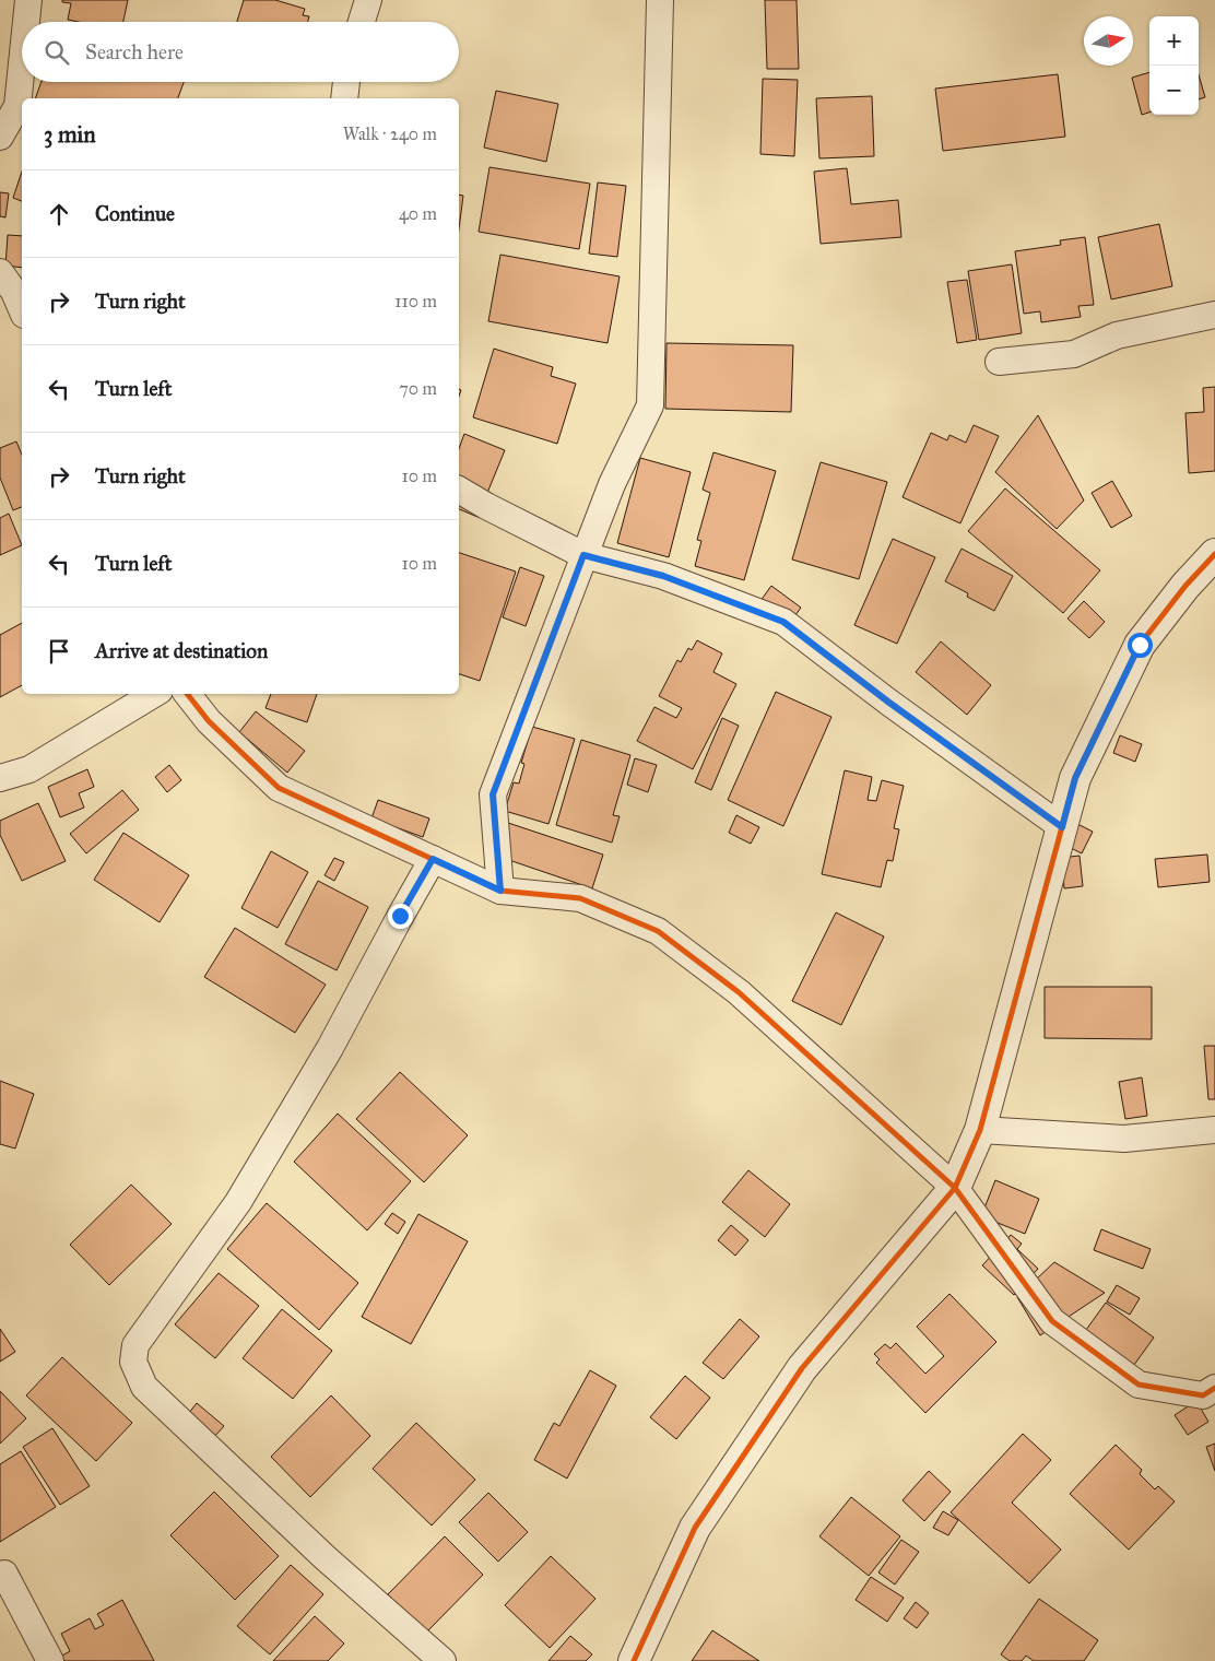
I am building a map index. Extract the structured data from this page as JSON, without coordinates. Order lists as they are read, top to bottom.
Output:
{
  "north": "right",
  "page": {
    "map_buttons": ["+", "−"],
    "search": "Search here",
    "heading": ["3 min", "Walk · 240 m"],
    "list": [
      ["Continue", "40 m"],
      ["Turn right", "110 m"],
      ["Turn left", "70 m"],
      ["Turn right", "10 m"],
      ["Turn left", "10 m"],
      "Arrive at destination"
    ]
  }
}
